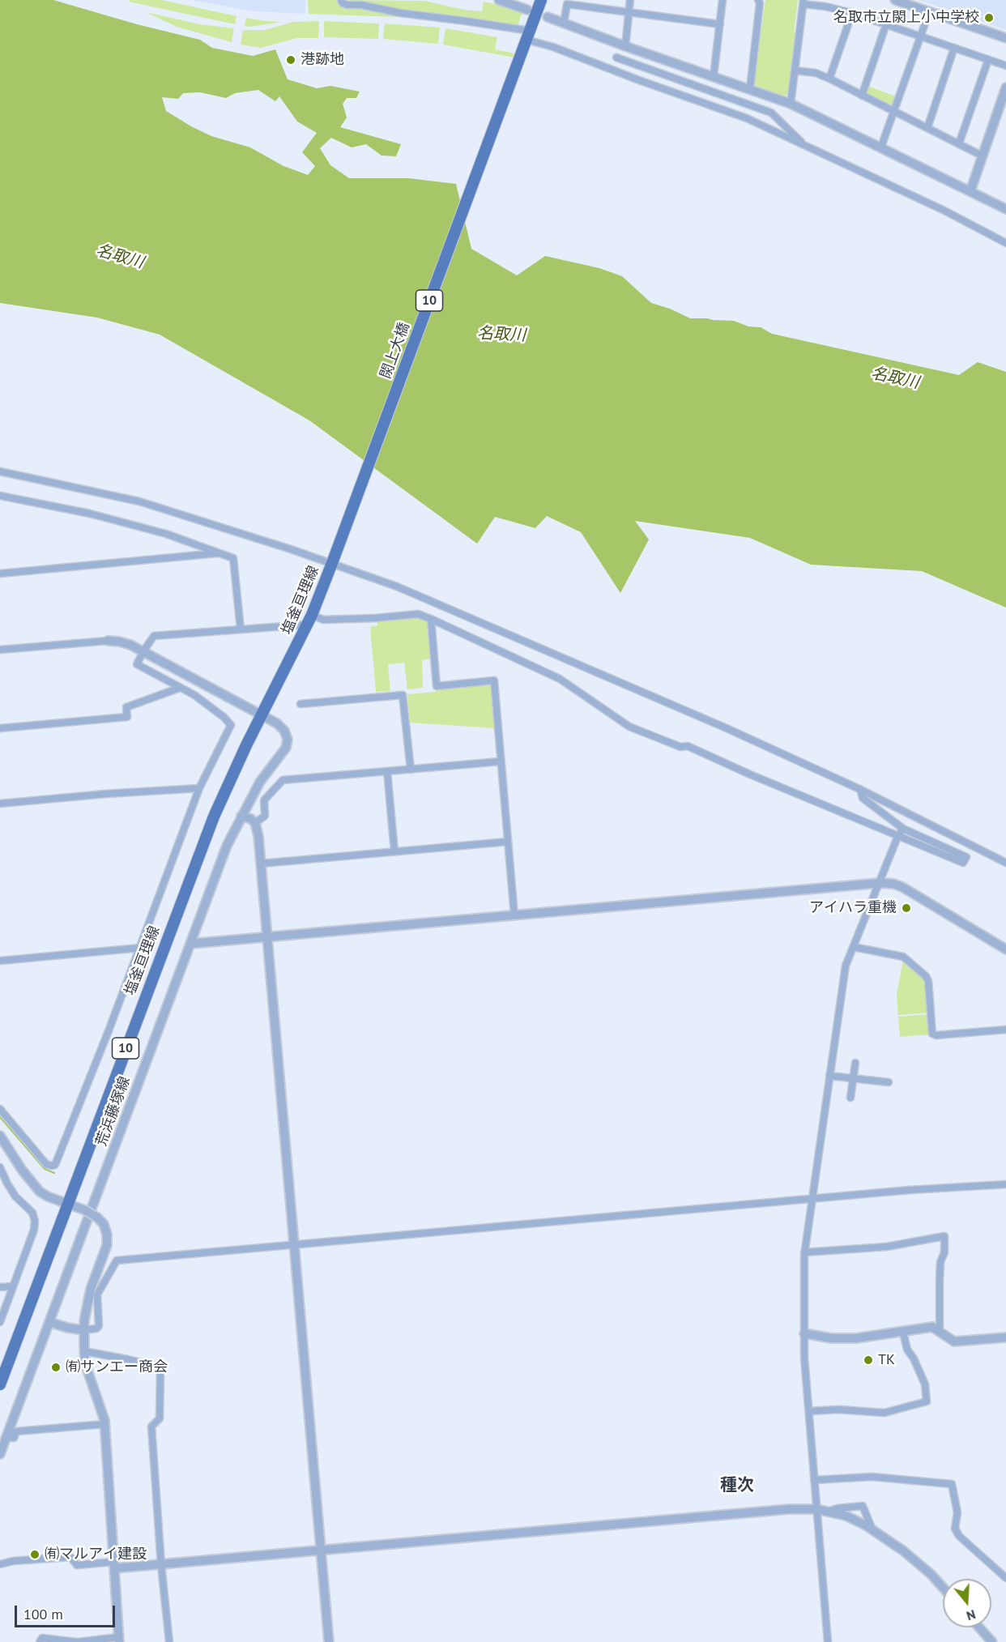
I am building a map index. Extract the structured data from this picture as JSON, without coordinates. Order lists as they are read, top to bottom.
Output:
{
  "streets": {
    "main road": ["10", "閖上大橋", "塩釜亘理線"],
    "street": ["荒浜藤塚線"]
  },
  "crossings": [
    ["10", "閖上大橋"],
    ["閖上大橋", "塩釜亘理線"],
    ["塩釜亘理線", "荒浜藤塚線"]
  ],
  "districts": ["種次"],
  "water": ["名取川"],
  "places": [
    "名取市立閖上小中学校",
    "港跡地",
    "アイハラ重機",
    "TK",
    "㈲サンエー商会",
    "㈲マルアイ建設"
  ],
  "scale_bar": "100 m",
  "north": "bottom"
}
